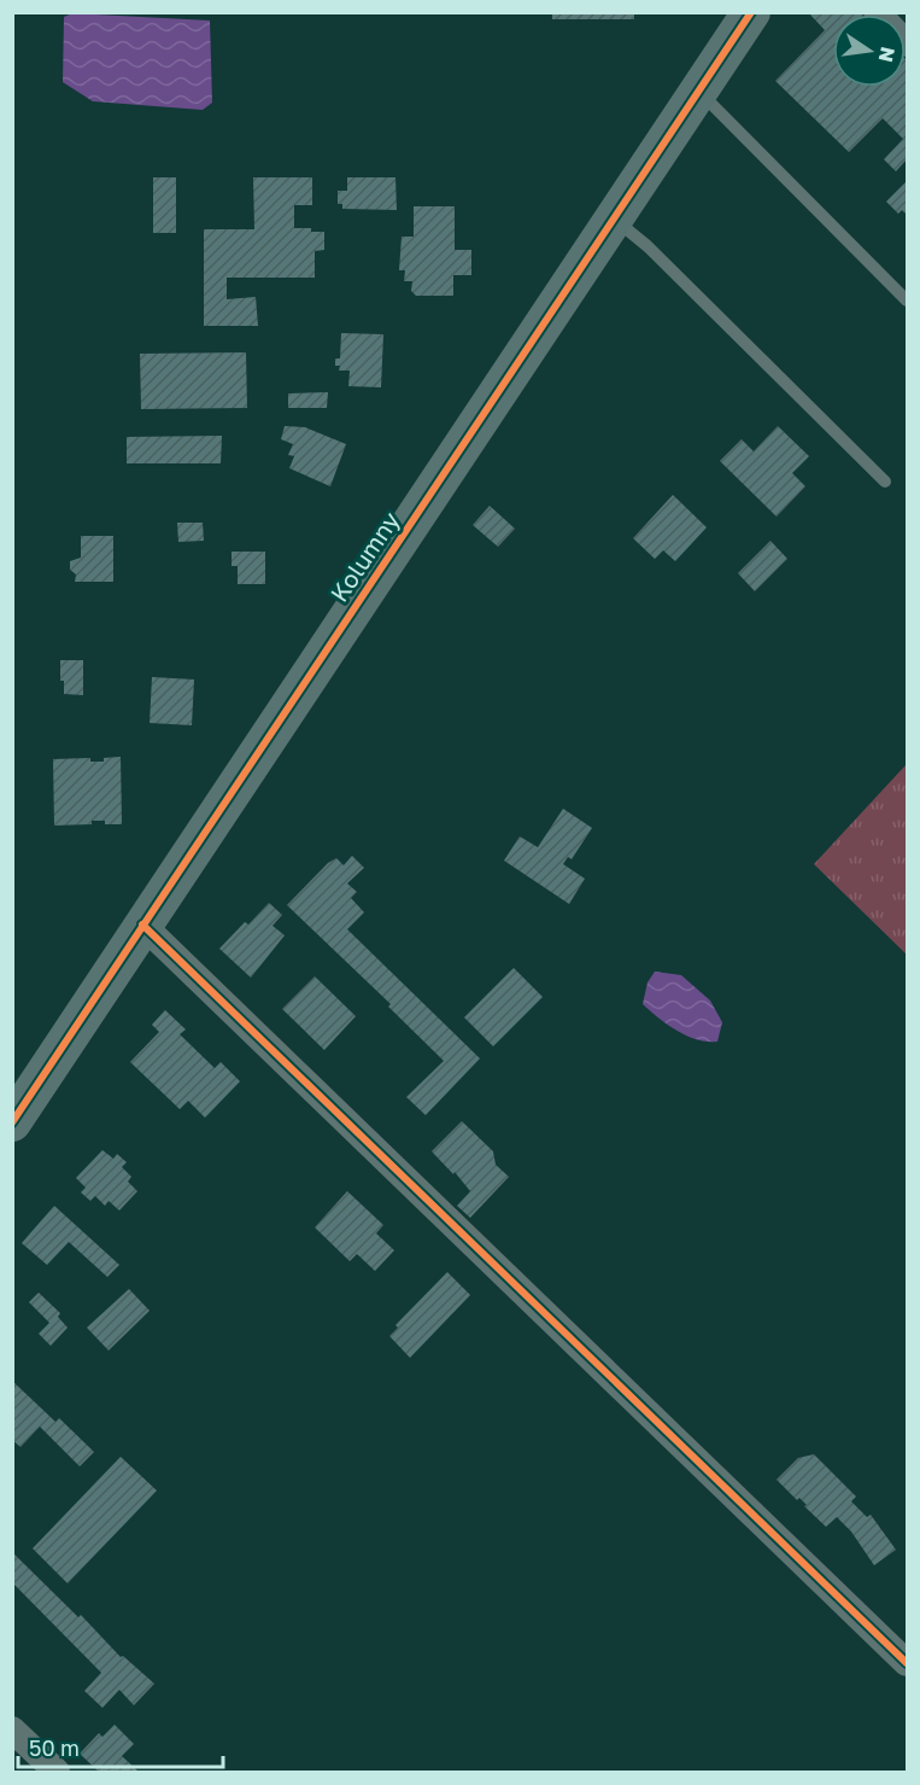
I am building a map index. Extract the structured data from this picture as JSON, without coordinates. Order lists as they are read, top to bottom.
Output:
{
  "streets": {
    "street": ["Kolumny"]
  },
  "scale_bar": "50 m",
  "north": "right"
}
